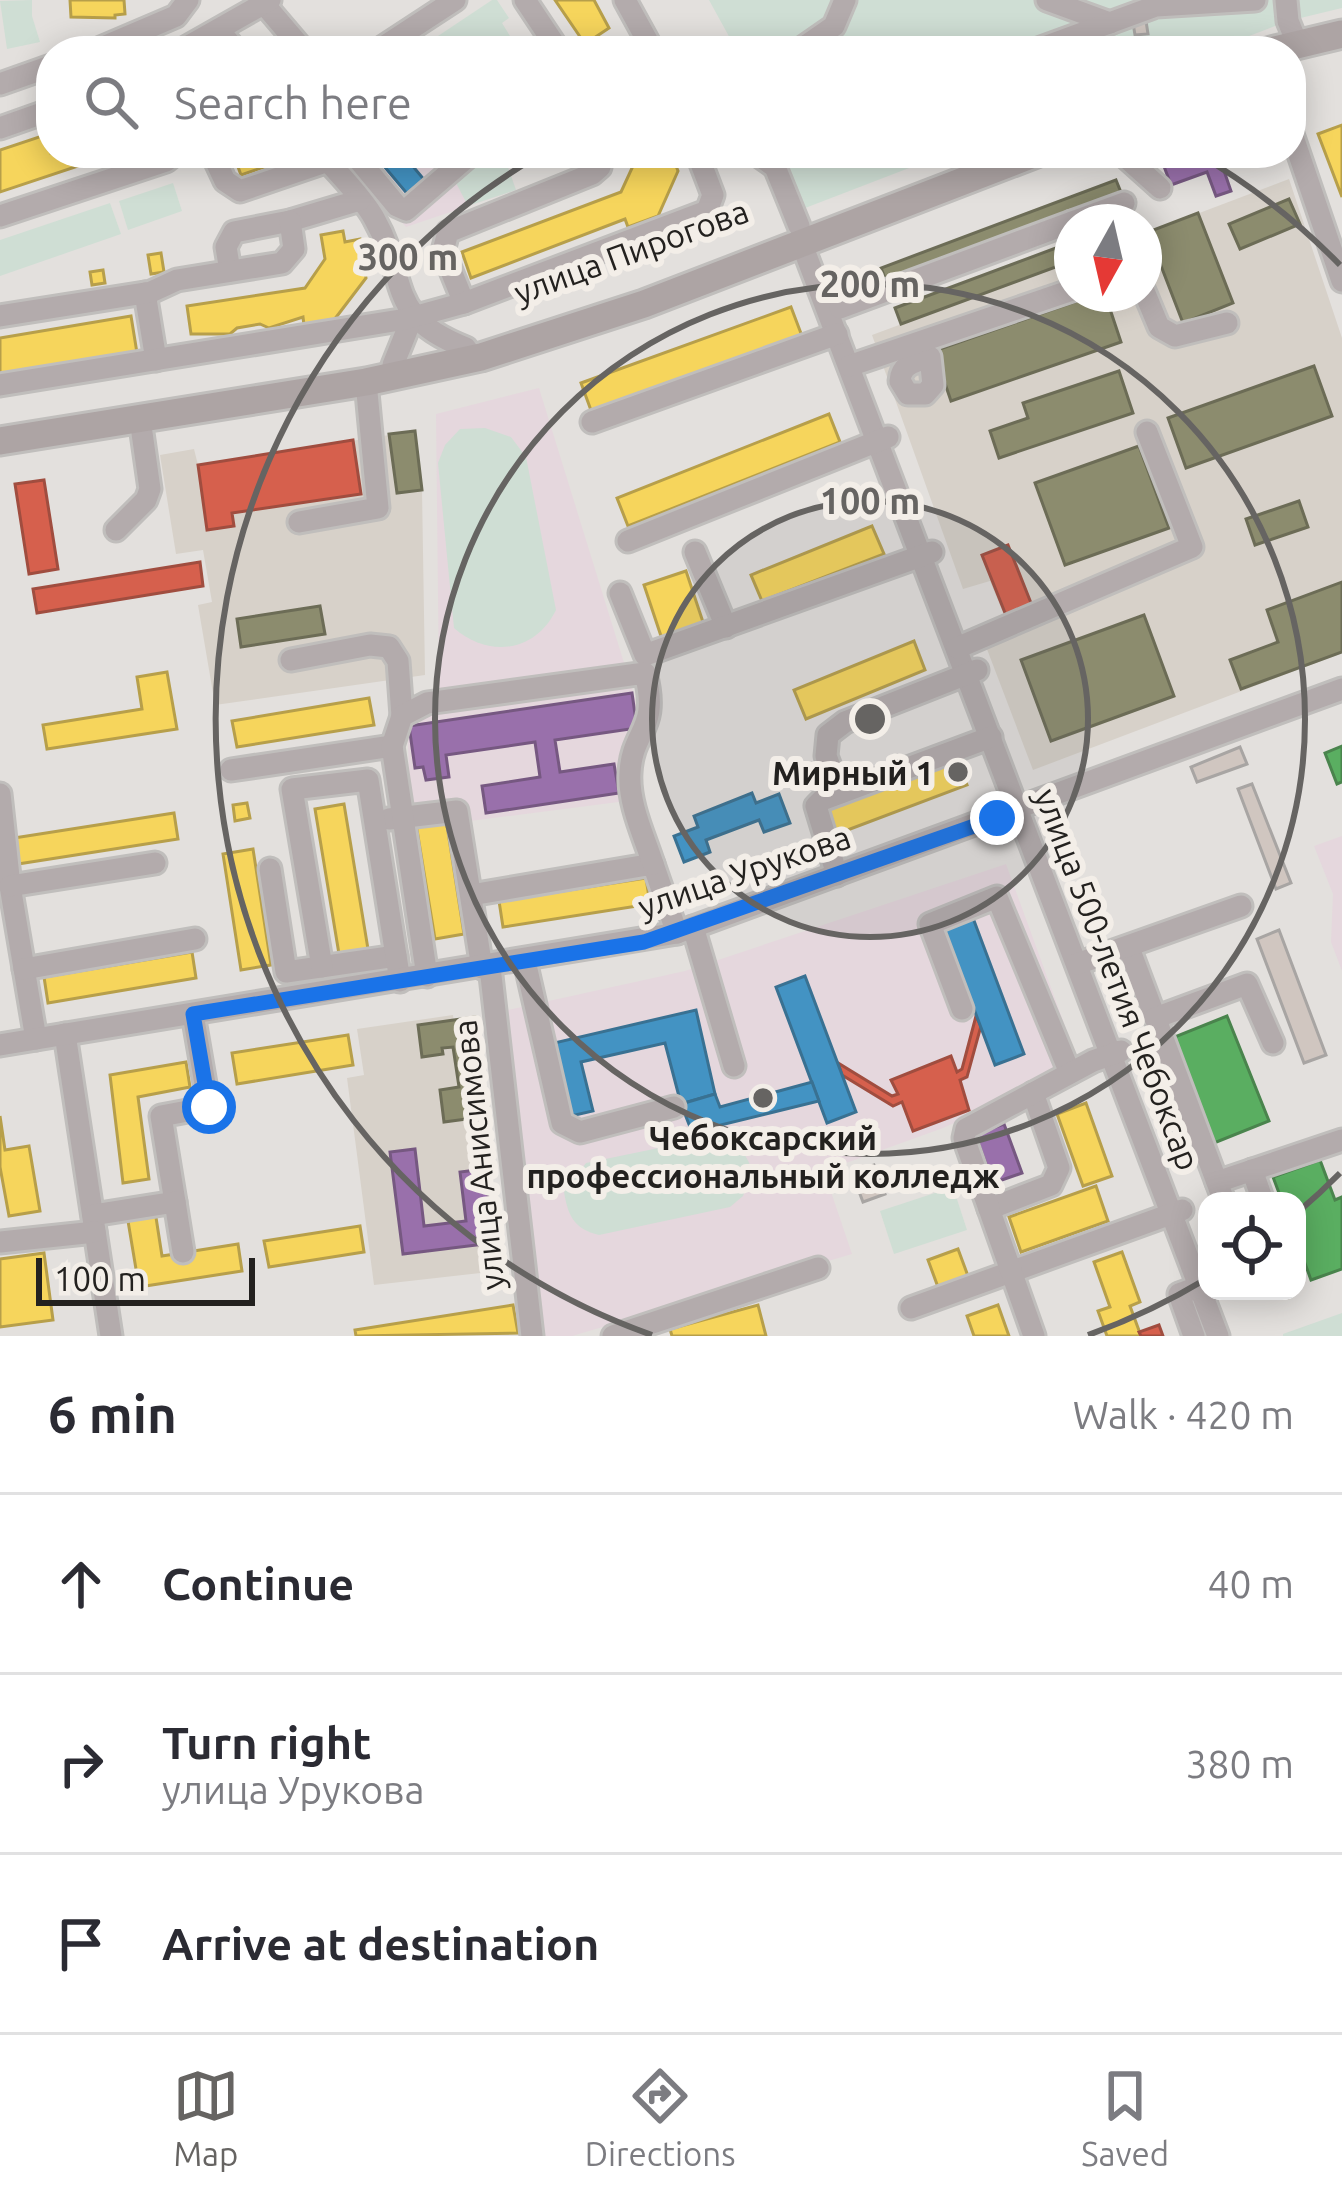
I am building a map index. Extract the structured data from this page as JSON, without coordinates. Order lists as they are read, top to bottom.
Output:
{
  "streets": {
    "main road": ["улица Пирогова"],
    "street": ["улица Урукова", "улица 500-летия Чебоксар", "улица Анисимова"]
  },
  "crossings": [
    ["улица Пирогова", "улица 500-летия Чебоксар"],
    ["улица Урукова", "улица 500-летия Чебоксар"],
    ["улица Урукова", "улица Анисимова"]
  ],
  "places": ["Мирный 1", "Чебоксарский профессиональный колледж"],
  "scale_bar": "100 m",
  "north": "bottom",
  "page": {
    "search": "Search here",
    "scale": "100 m",
    "heading": ["6 min", "Walk · 420 m"],
    "list": [
      ["Continue", "40 m"],
      ["Turn right", "улица Урукова", "380 m"],
      "Arrive at destination"
    ],
    "nav": ["Map", "Directions", "Saved"]
  },
  "rings": ["300 m", "200 m", "100 m"]
}
